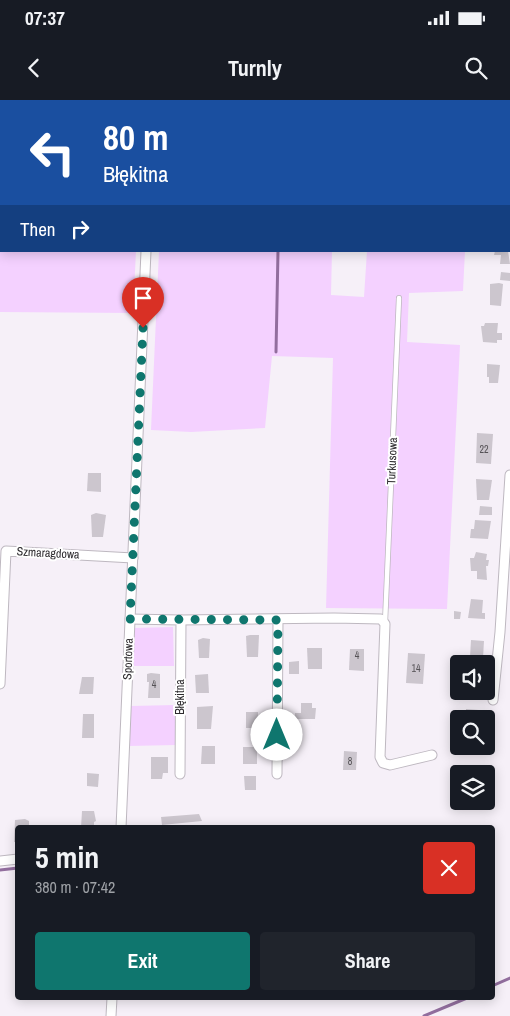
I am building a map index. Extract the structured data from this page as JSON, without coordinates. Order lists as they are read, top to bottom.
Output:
{
  "streets": {
    "street": [
      "Turkusowa",
      "Szmaragdowa",
      "Sportowa",
      "Błękitna"
    ]
  },
  "crossings": [
    ["Szmaragdowa", "Sportowa"]
  ],
  "house_numbers": [
    "22",
    "4",
    "14",
    "4",
    "8"
  ],
  "page": {
    "status": "07:37",
    "header": "Turnly",
    "turn": ["80 m", "Błękitna"],
    "then": "Then",
    "heading": ["5 min", "380 m · 07:42"],
    "buttons": ["Exit", "Share"]
  }
}
